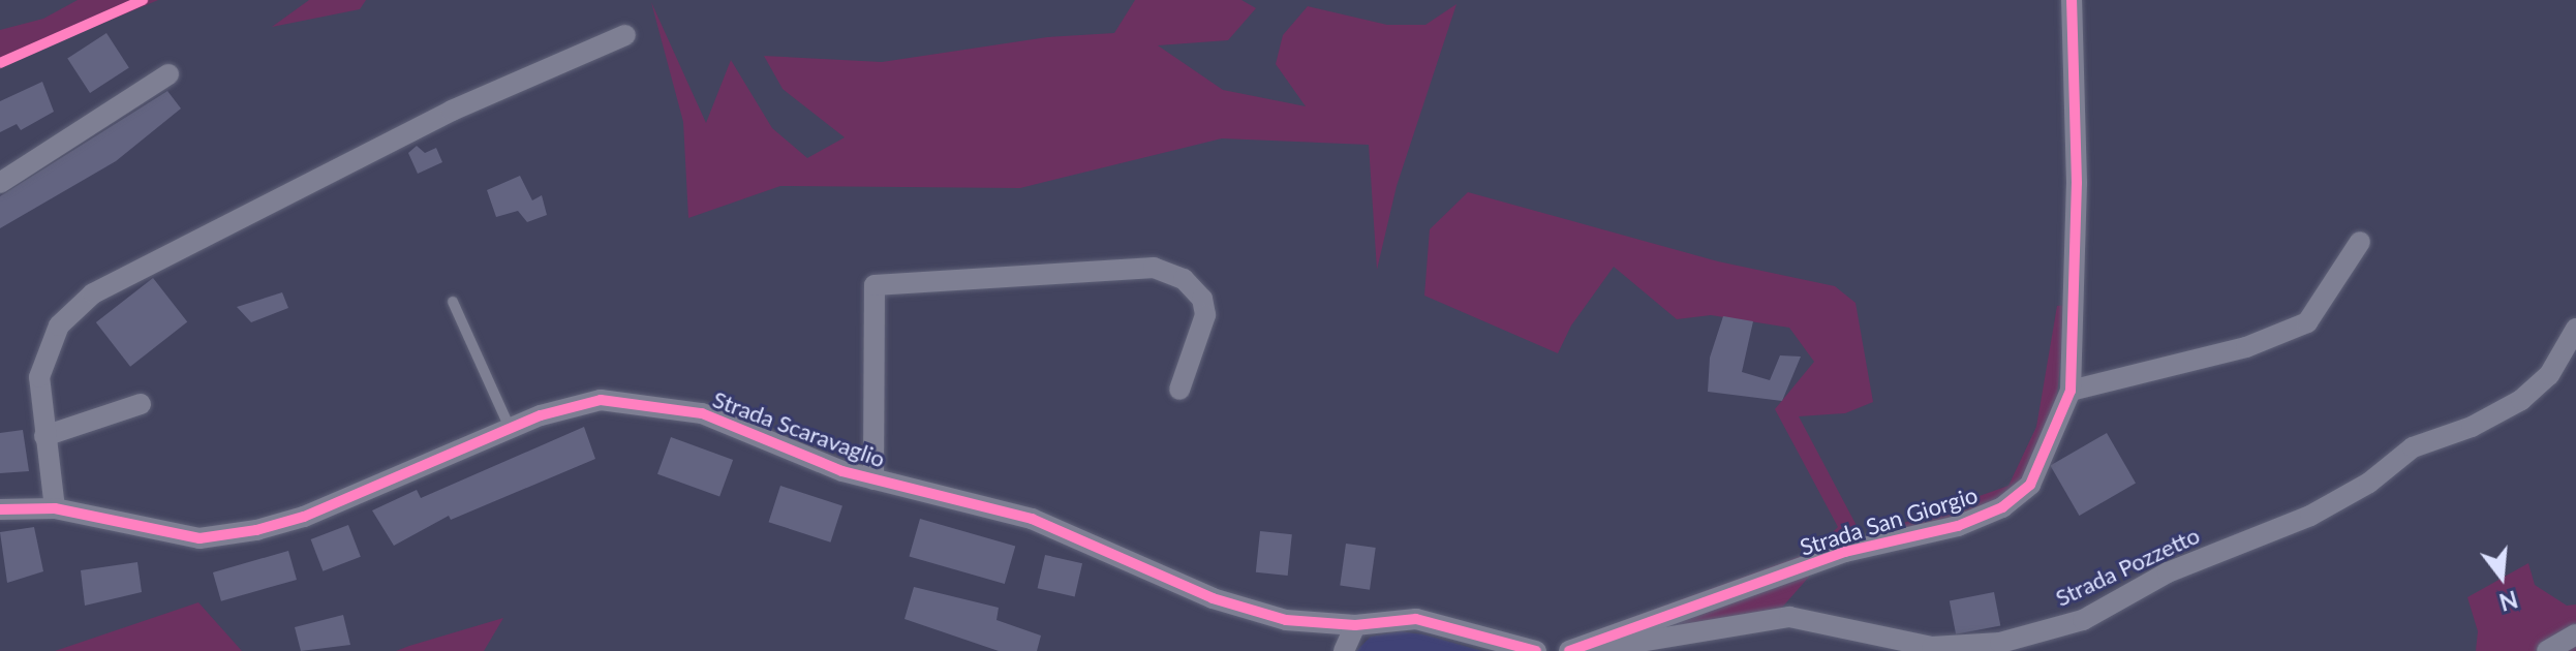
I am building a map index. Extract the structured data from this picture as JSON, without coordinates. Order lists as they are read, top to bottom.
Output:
{
  "streets": {
    "street": ["Strada Scaravaglio", "Strada San Giorgio", "Strada Pozzetto"]
  },
  "north": "bottom"
}
